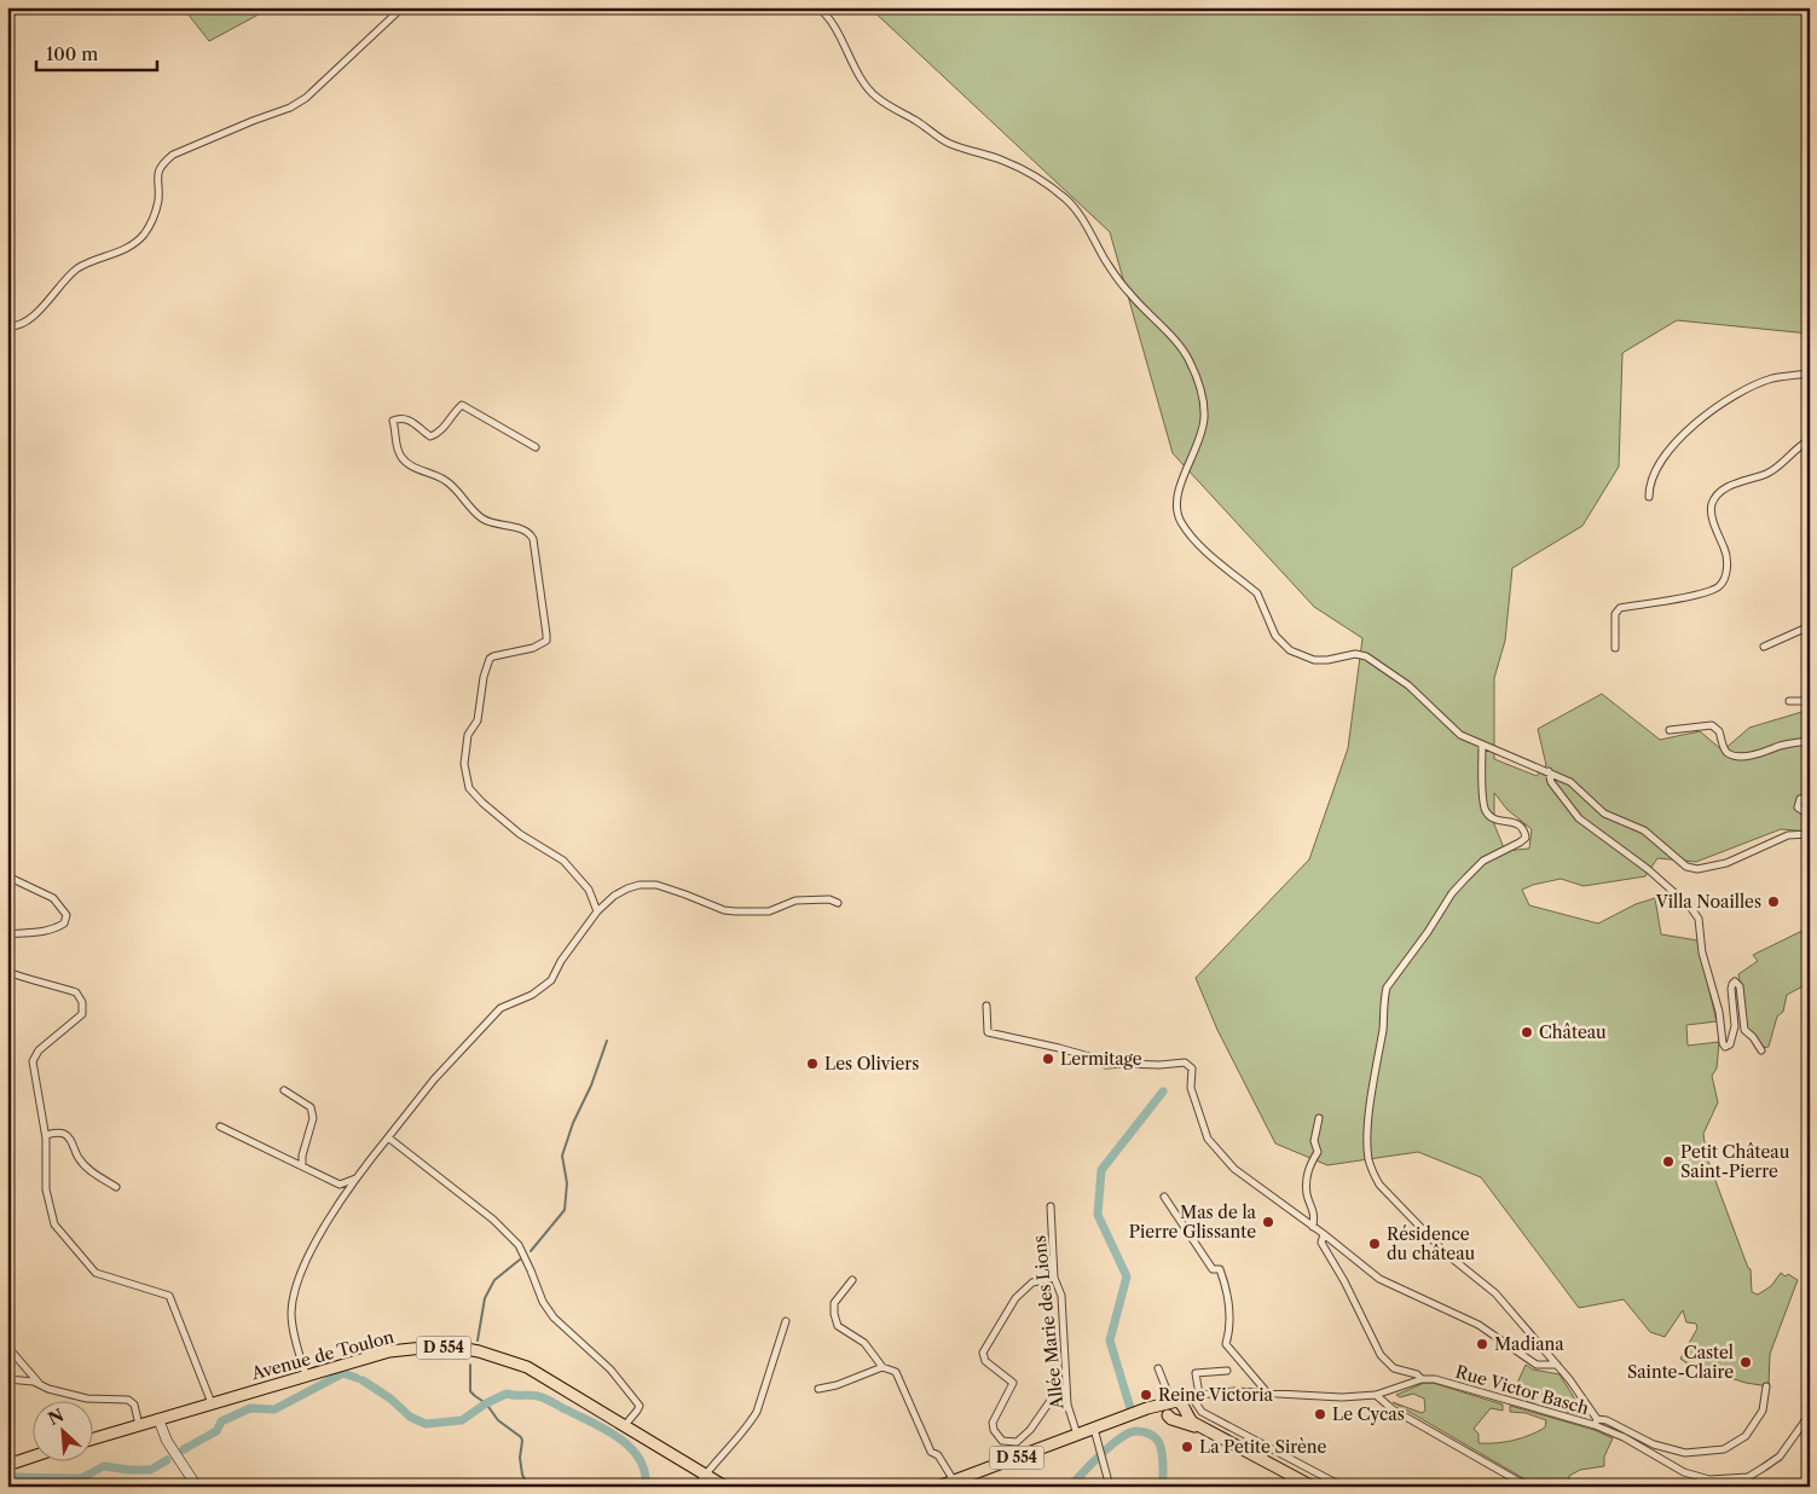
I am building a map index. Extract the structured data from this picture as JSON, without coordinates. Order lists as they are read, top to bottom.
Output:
{
  "streets": {
    "main road": ["D 554", "Avenue de Toulon"],
    "street": ["Allée Marie des Lions", "Rue Victor Basch"]
  },
  "crossings": [
    ["Allée Marie des Lions", "D 554"],
    ["D 554", "Rue Victor Basch"]
  ],
  "places": [
    "Villa Noailles",
    "Château",
    "Lermitage",
    "Les Oliviers",
    "Petit Château Saint-Pierre",
    "Mas de la Pierre Glissante",
    "Résidence du château",
    "Madiana",
    "Castel Sainte-Claire",
    "Reine Victoria",
    "Le Cycas",
    "La Petite Sirène"
  ],
  "scale_bar": "100 m",
  "north": "top left"
}
